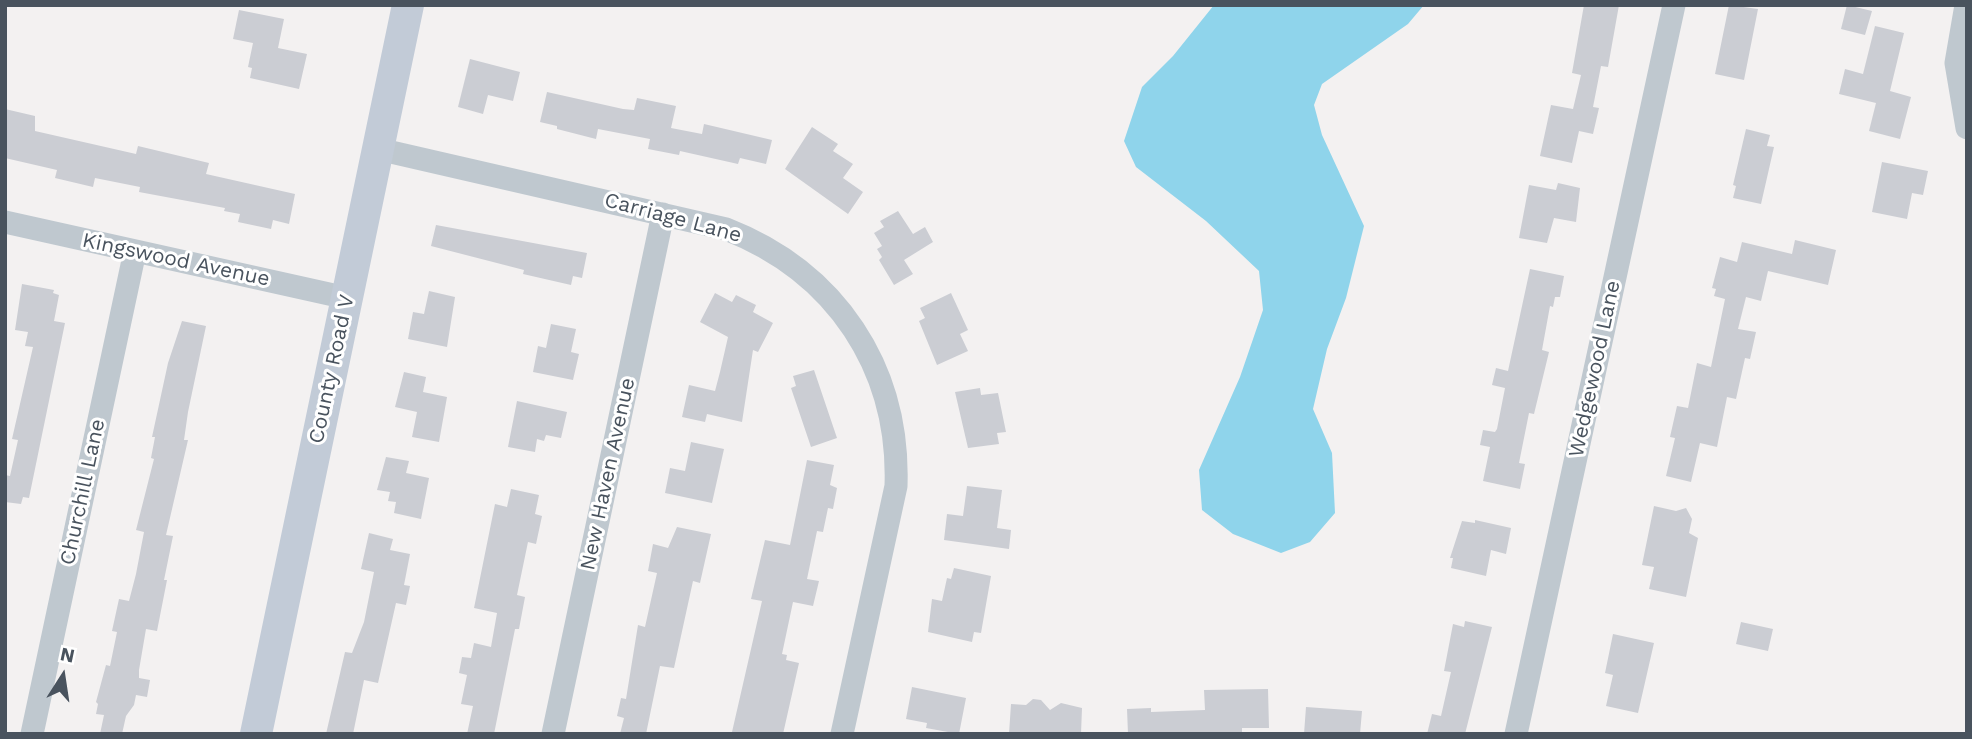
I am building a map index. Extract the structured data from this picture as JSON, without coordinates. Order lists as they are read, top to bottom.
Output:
{
  "streets": {
    "main road": ["County Road V"],
    "street": [
      "Carriage Lane",
      "Kingswood Avenue",
      "Wedgewood Lane",
      "New Haven Avenue",
      "Churchill Lane"
    ]
  },
  "crossings": [
    ["Carriage Lane", "County Road V"],
    ["Carriage Lane", "New Haven Avenue"],
    ["Kingswood Avenue", "County Road V"],
    ["Kingswood Avenue", "Churchill Lane"]
  ],
  "north": "top"
}
